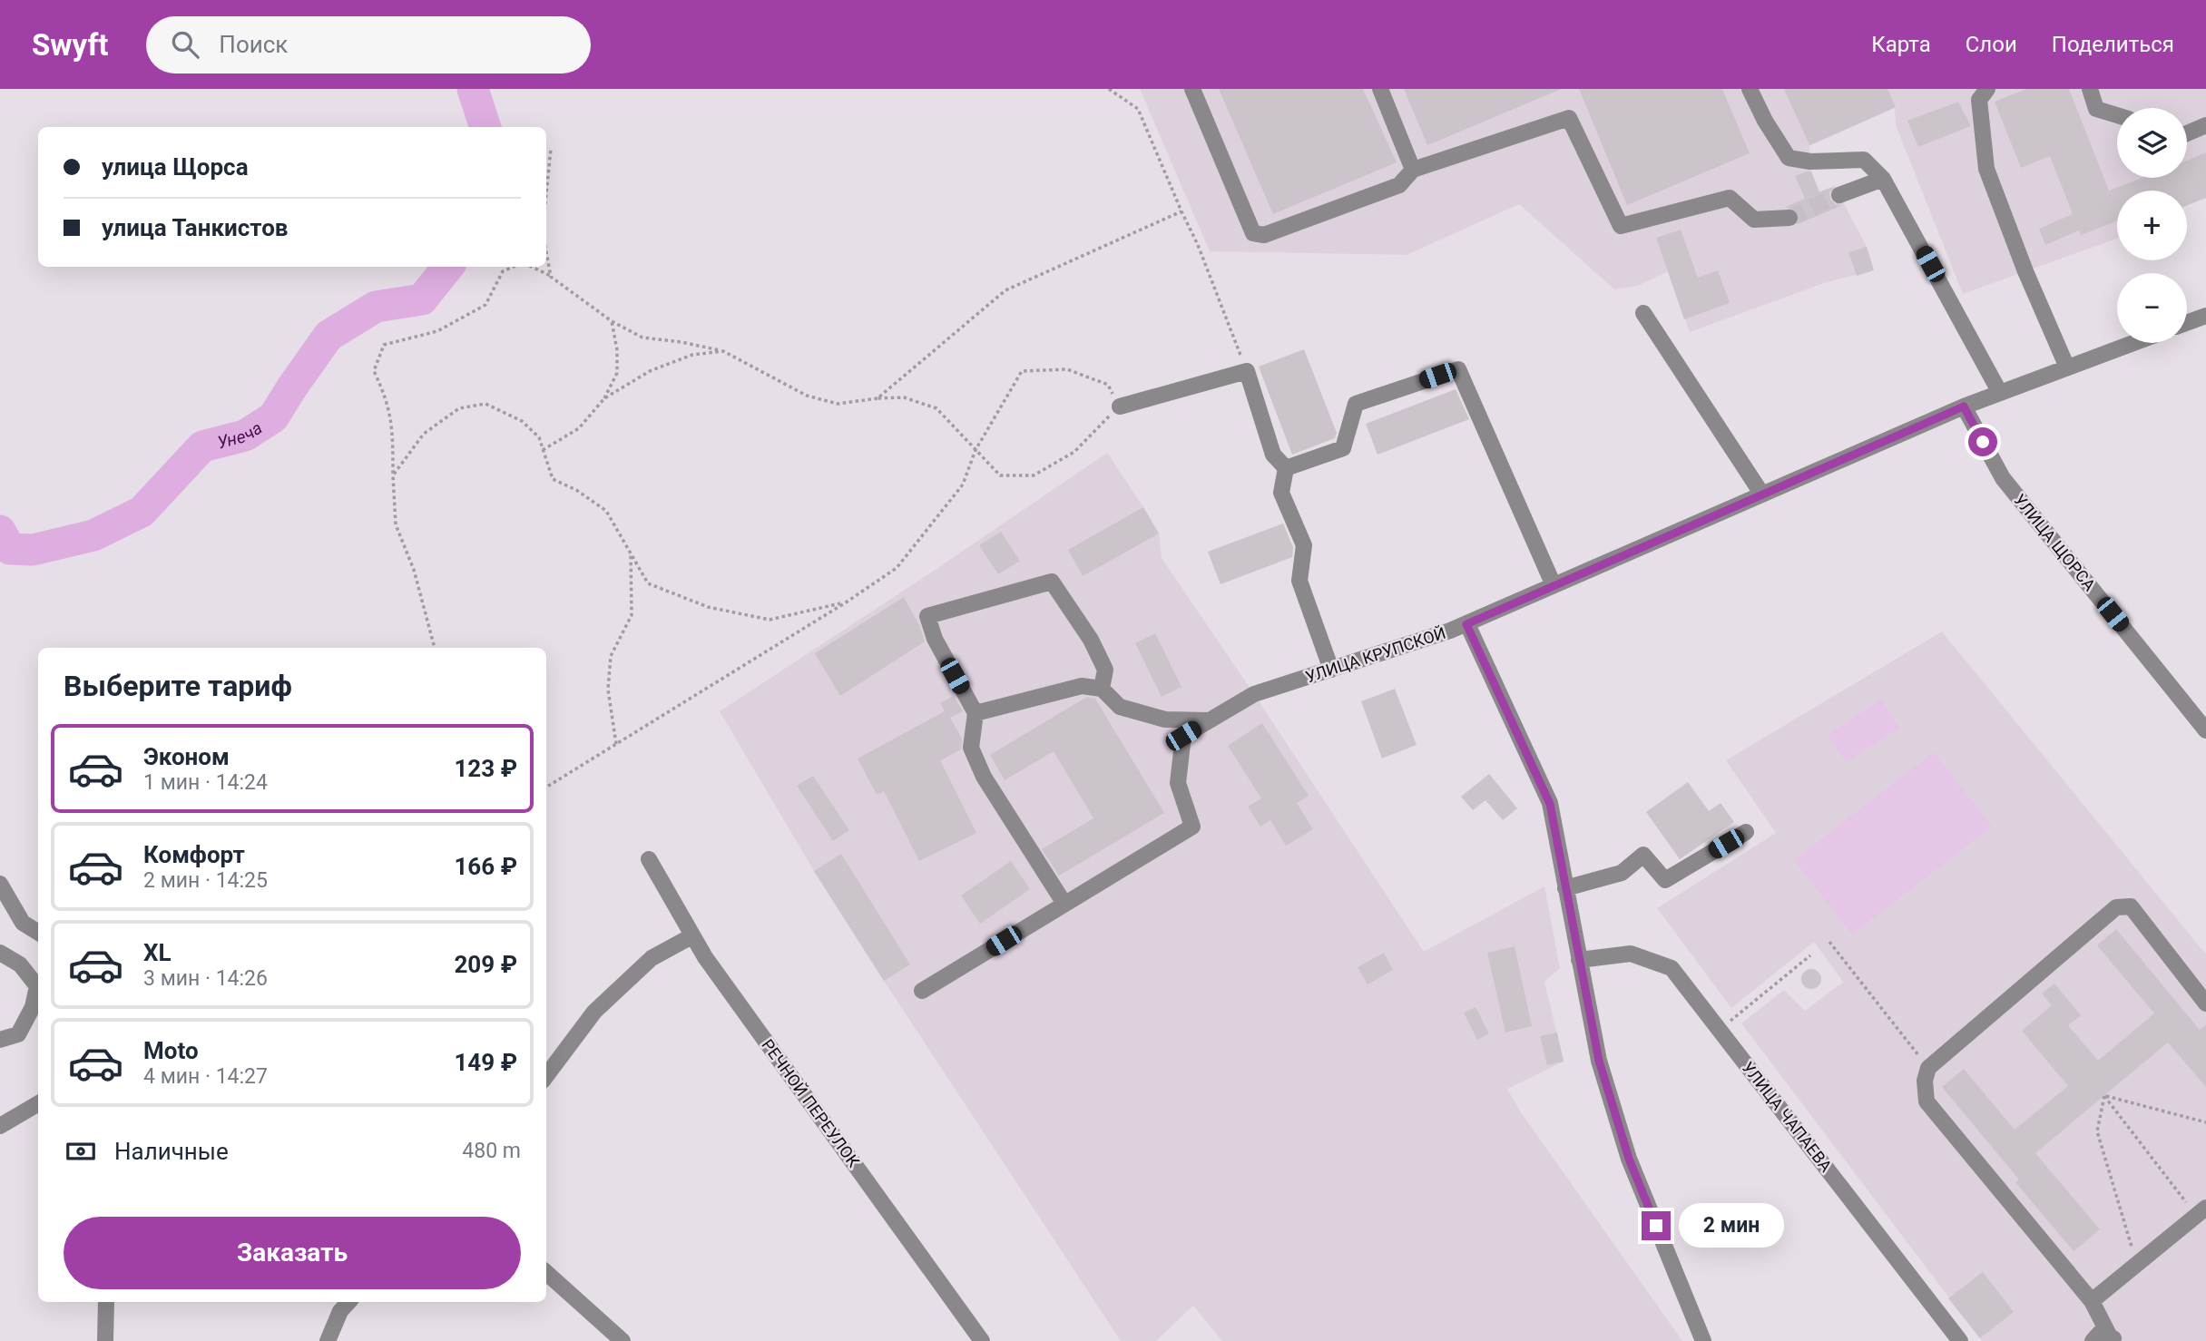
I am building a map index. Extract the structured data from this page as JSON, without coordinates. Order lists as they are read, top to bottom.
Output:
{
  "streets": {
    "street": [
      "УЛИЦА ЩОРСА",
      "УЛИЦА КРУПСКОЙ",
      "РЕЧНОЙ ПЕРЕУЛОК",
      "УЛИЦА ЧАПАЕВА"
    ]
  },
  "crossings": [
    ["УЛИЦА ЩОРСА", "УЛИЦА КРУПСКОЙ"]
  ],
  "water": ["Унеча"],
  "page": {
    "header": "Swyft",
    "search": "Поиск",
    "nav": ["Карта", "Слои", "Поделиться"],
    "map_buttons": ["+", "−"],
    "banner": ["улица Щорса", "улица Танкистов"],
    "heading": "Выберите тариф",
    "list": [
      {
        "name": "Эконом",
        "note": "1 мин · 14:24",
        "value": "123 ₽"
      },
      {
        "name": "Комфорт",
        "note": "2 мин · 14:25",
        "value": "166 ₽"
      },
      {
        "name": "XL",
        "note": "3 мин · 14:26",
        "value": "209 ₽"
      },
      {
        "name": "Moto",
        "note": "4 мин · 14:27",
        "value": "149 ₽"
      }
    ],
    "pay": ["Наличные", "480 m"],
    "bubble": "2 мин",
    "buttons": "Заказать"
  }
}
